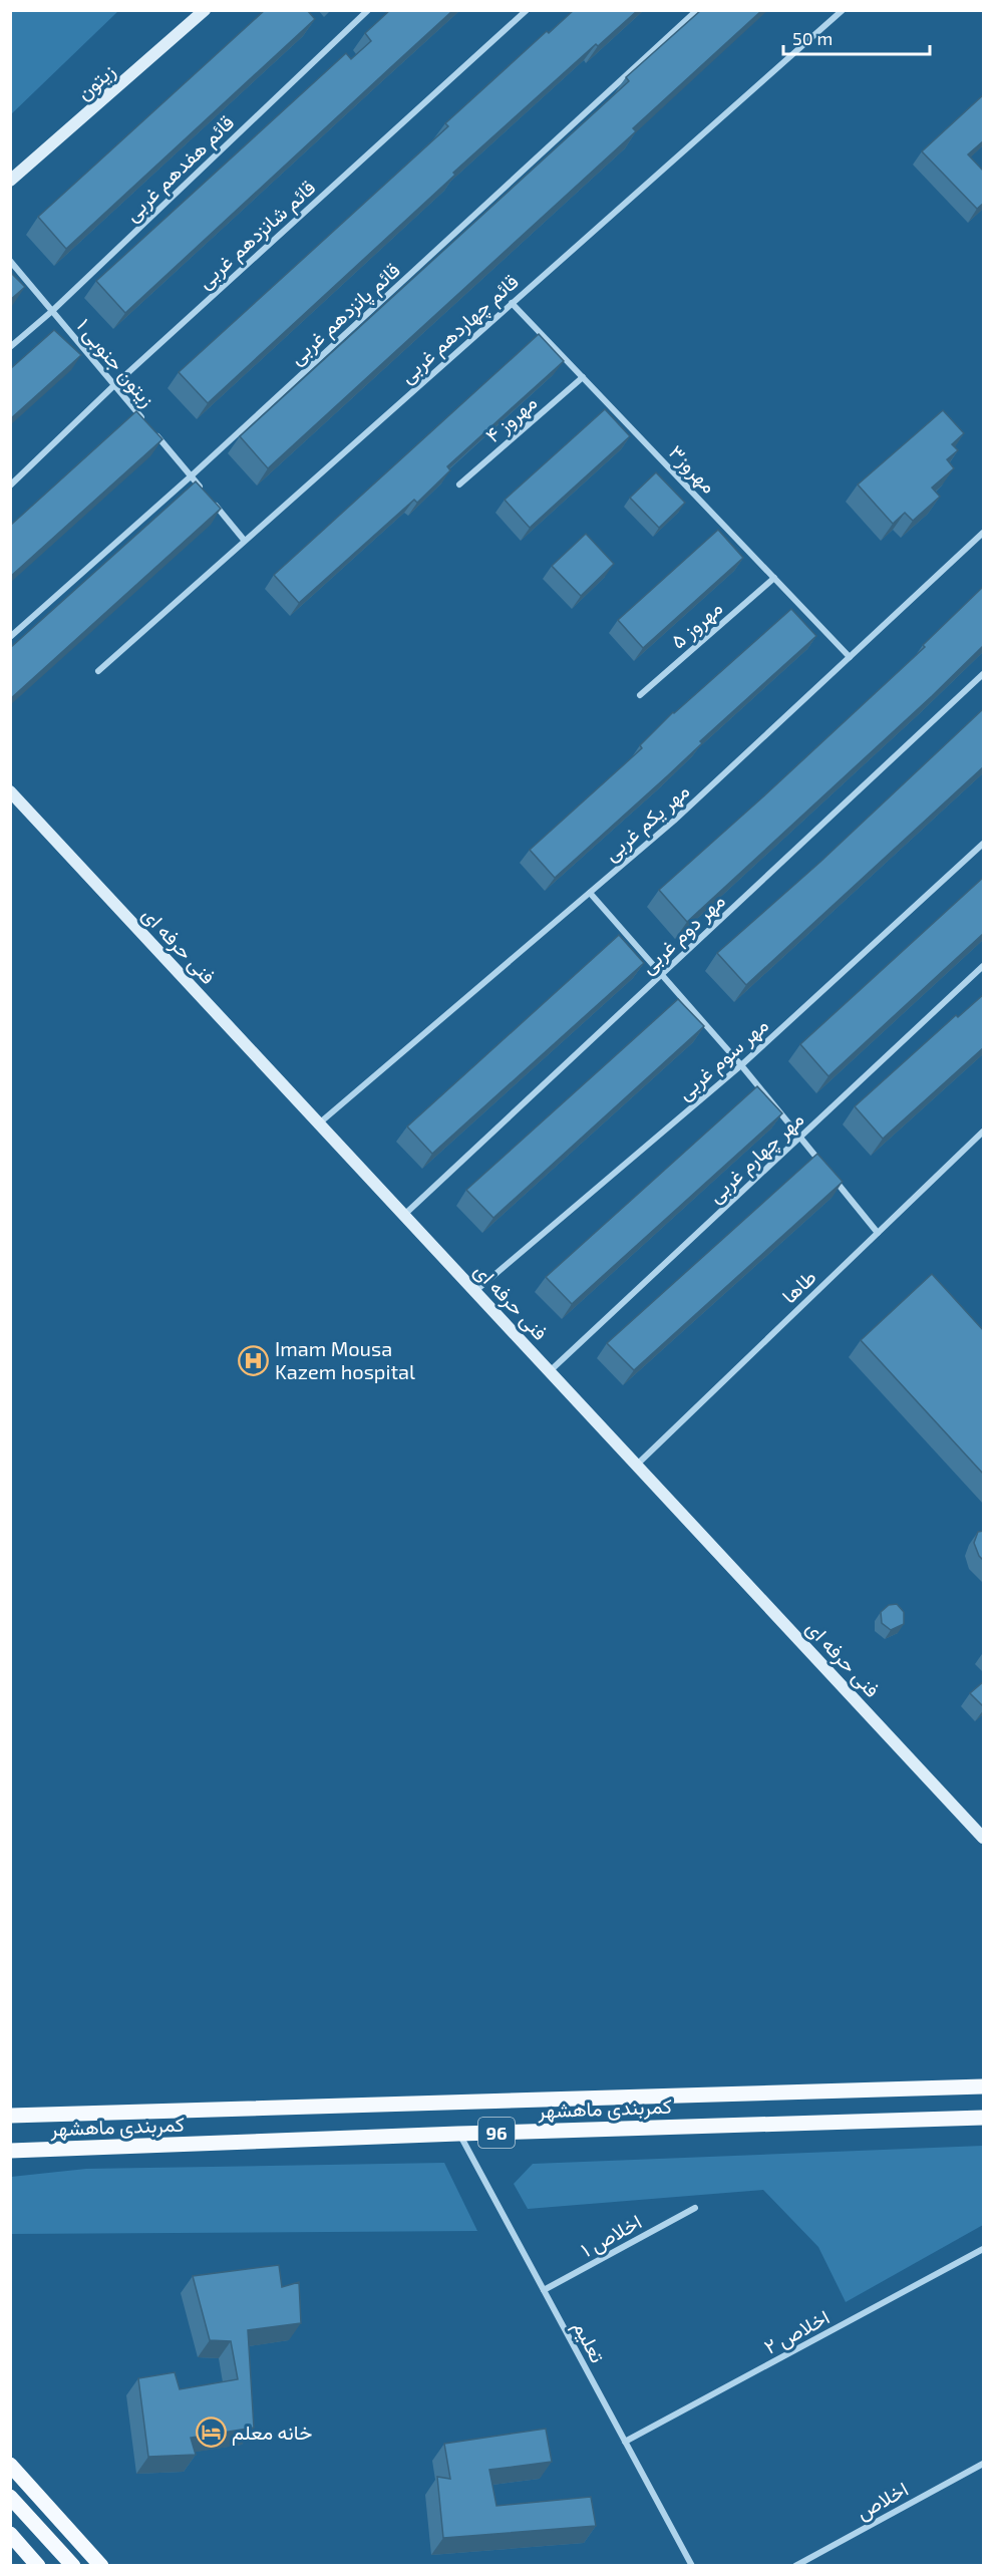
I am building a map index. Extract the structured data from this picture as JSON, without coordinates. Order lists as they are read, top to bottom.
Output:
{
  "streets": {
    "main road": ["کمربندی ماهشهر", "96"],
    "street": [
      "زیتون",
      "قائم هفدهم غربی",
      "قائم شانزدهم غربی",
      "قائم پانزدهم غربی",
      "قائم چهاردهم غربی",
      "زیتون جنوبی ۱",
      "مهروز ۴",
      "مهروز۳",
      "مهروز ۵",
      "مهر یکم غربی",
      "مهر دوم غربی",
      "فنی حرفه ای",
      "مهر سوم غربی",
      "مهر چهارم غربی",
      "طاها",
      "اخلاص ۱",
      "اخلاص ۲",
      "تعلیم",
      "اخلاص"
    ]
  },
  "crossings": [
    ["قائم هفدهم غربی", "زیتون جنوبی ۱"],
    ["قائم شانزدهم غربی", "زیتون جنوبی ۱"],
    ["قائم پانزدهم غربی", "زیتون جنوبی ۱"],
    ["قائم چهاردهم غربی", "مهروز۳"],
    ["مهروز ۴", "مهروز۳"],
    ["مهروز۳", "مهروز ۵"],
    ["مهروز۳", "مهر یکم غربی"],
    ["مهر یکم غربی", "فنی حرفه ای"],
    ["مهر دوم غربی", "فنی حرفه ای"],
    ["فنی حرفه ای", "مهر سوم غربی"],
    ["فنی حرفه ای", "مهر چهارم غربی"],
    ["فنی حرفه ای", "طاها"],
    ["کمربندی ماهشهر", "تعلیم"],
    ["اخلاص ۱", "تعلیم"],
    ["اخلاص ۲", "تعلیم"]
  ],
  "places": {
    "hospital": ["Imam Mousa Kazem hospital"],
    "hotel": ["خانه معلم"]
  },
  "scale_bar": "50 m"
}
